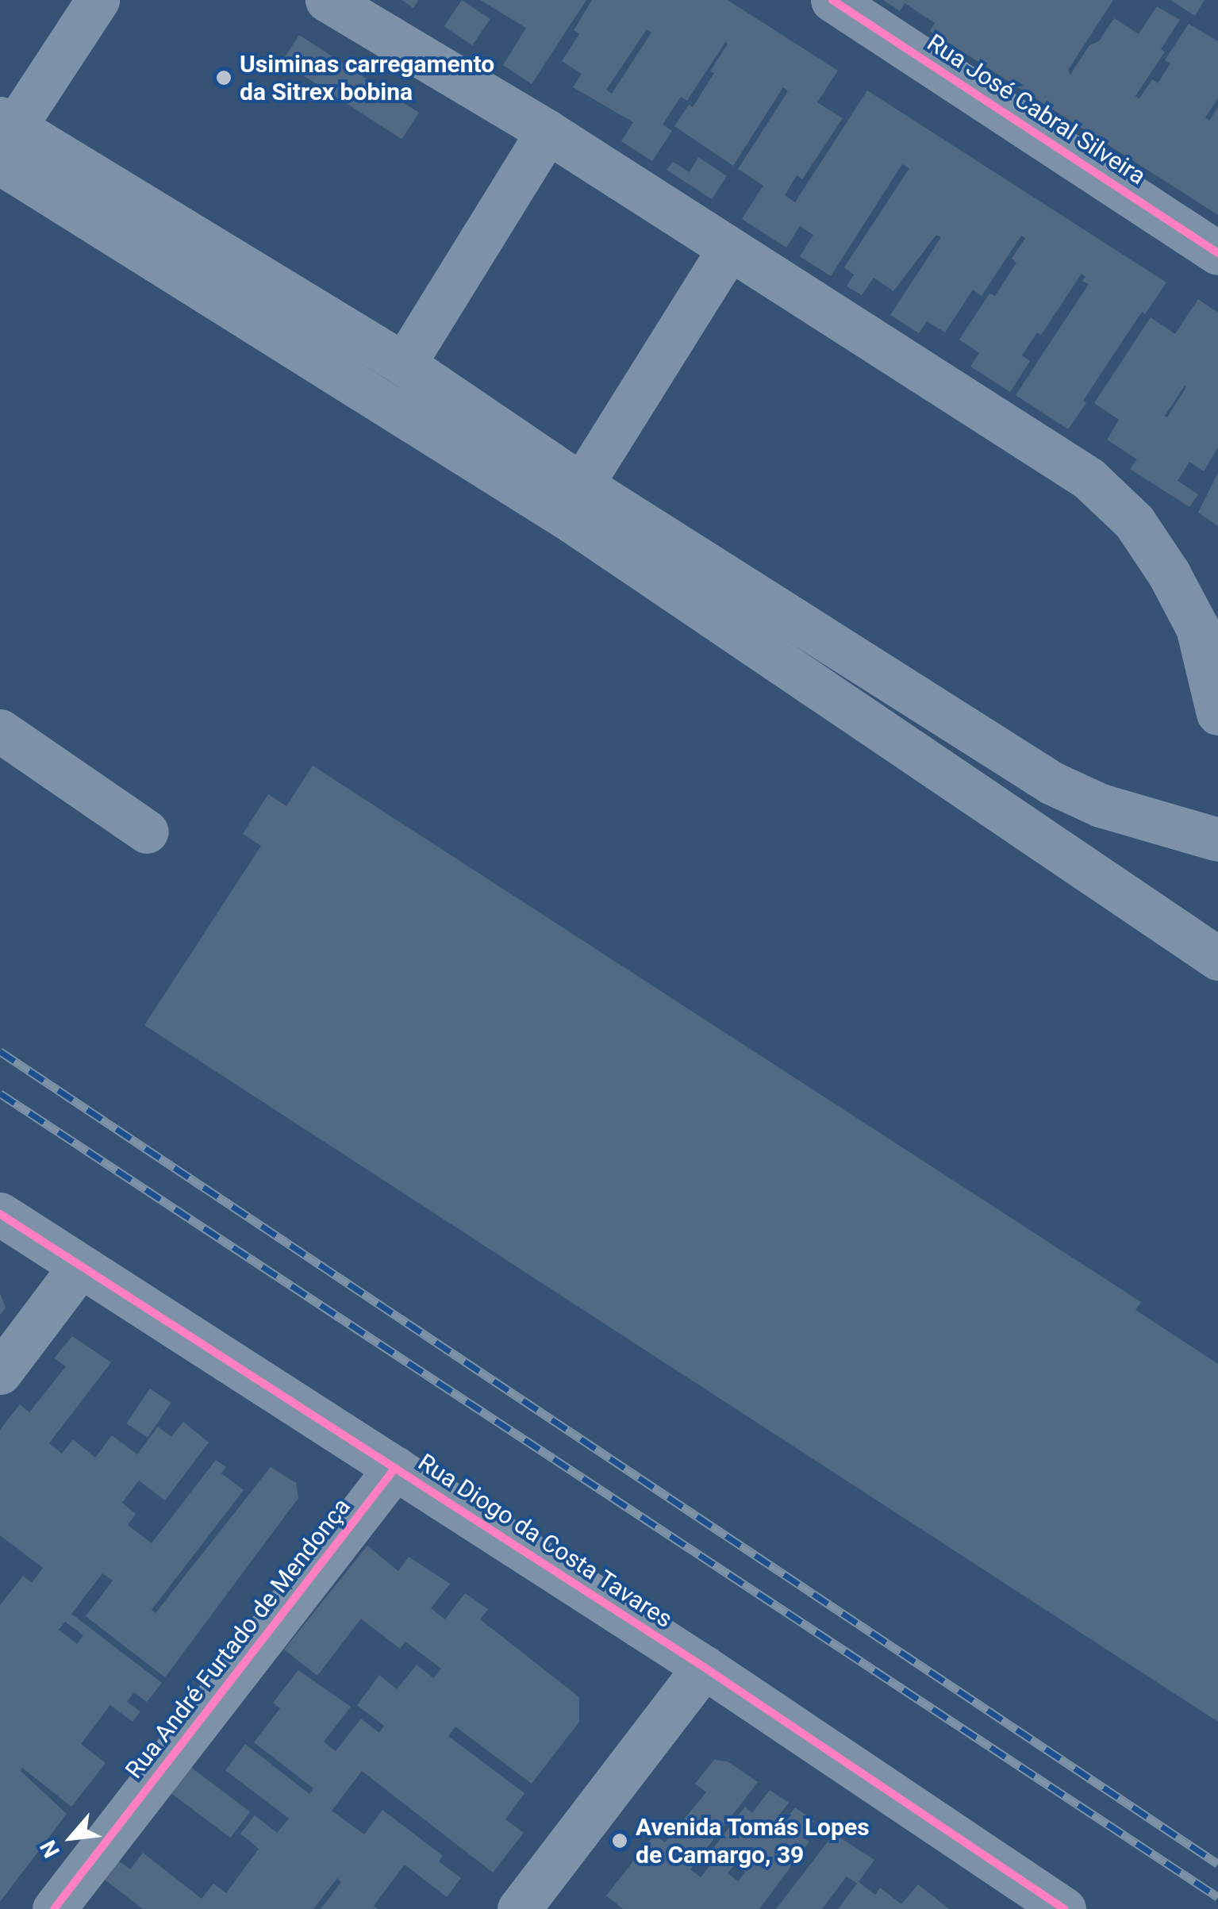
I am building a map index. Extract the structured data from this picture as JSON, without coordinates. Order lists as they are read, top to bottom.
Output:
{
  "streets": {
    "street": ["Rua José Cabral Silveira", "Rua Diogo da Costa Tavares", "Rua André Furtado de Mendonça"]
  },
  "crossings": [
    ["Rua Diogo da Costa Tavares", "Rua André Furtado de Mendonça"]
  ],
  "places": ["Usiminas carregamento da Sitrex bobina", "Avenida Tomás Lopes de Camargo, 39"],
  "north": "bottom left"
}
